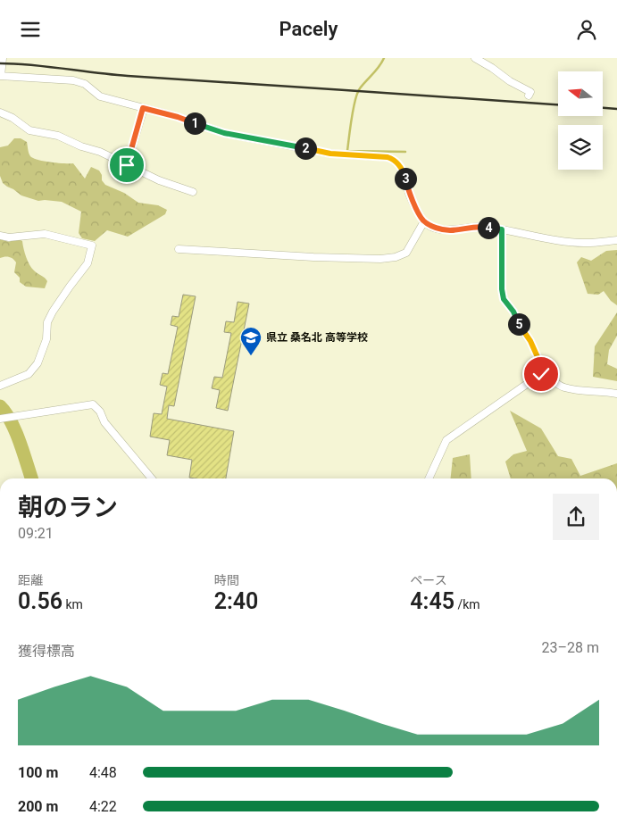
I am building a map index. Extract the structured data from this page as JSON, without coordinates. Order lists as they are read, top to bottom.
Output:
{
  "places": {
    "school or university": ["県立 桑名北 高等学校"]
  },
  "north": "left",
  "page": {
    "header": "Pacely",
    "pins": [
      "1",
      "2",
      "3",
      "4",
      "5"
    ],
    "heading": ["朝のラン", "09:21"],
    "stats": [
      ["距離", "0.56 km"],
      ["時間", "2:40"],
      ["ペース", "4:45 /km"]
    ],
    "chart": ["獲得標高", "23–28 m"],
    "list": [
      {
        "name": "100 m",
        "note": "4:48"
      },
      {
        "name": "200 m",
        "note": "4:22"
      }
    ]
  }
}
